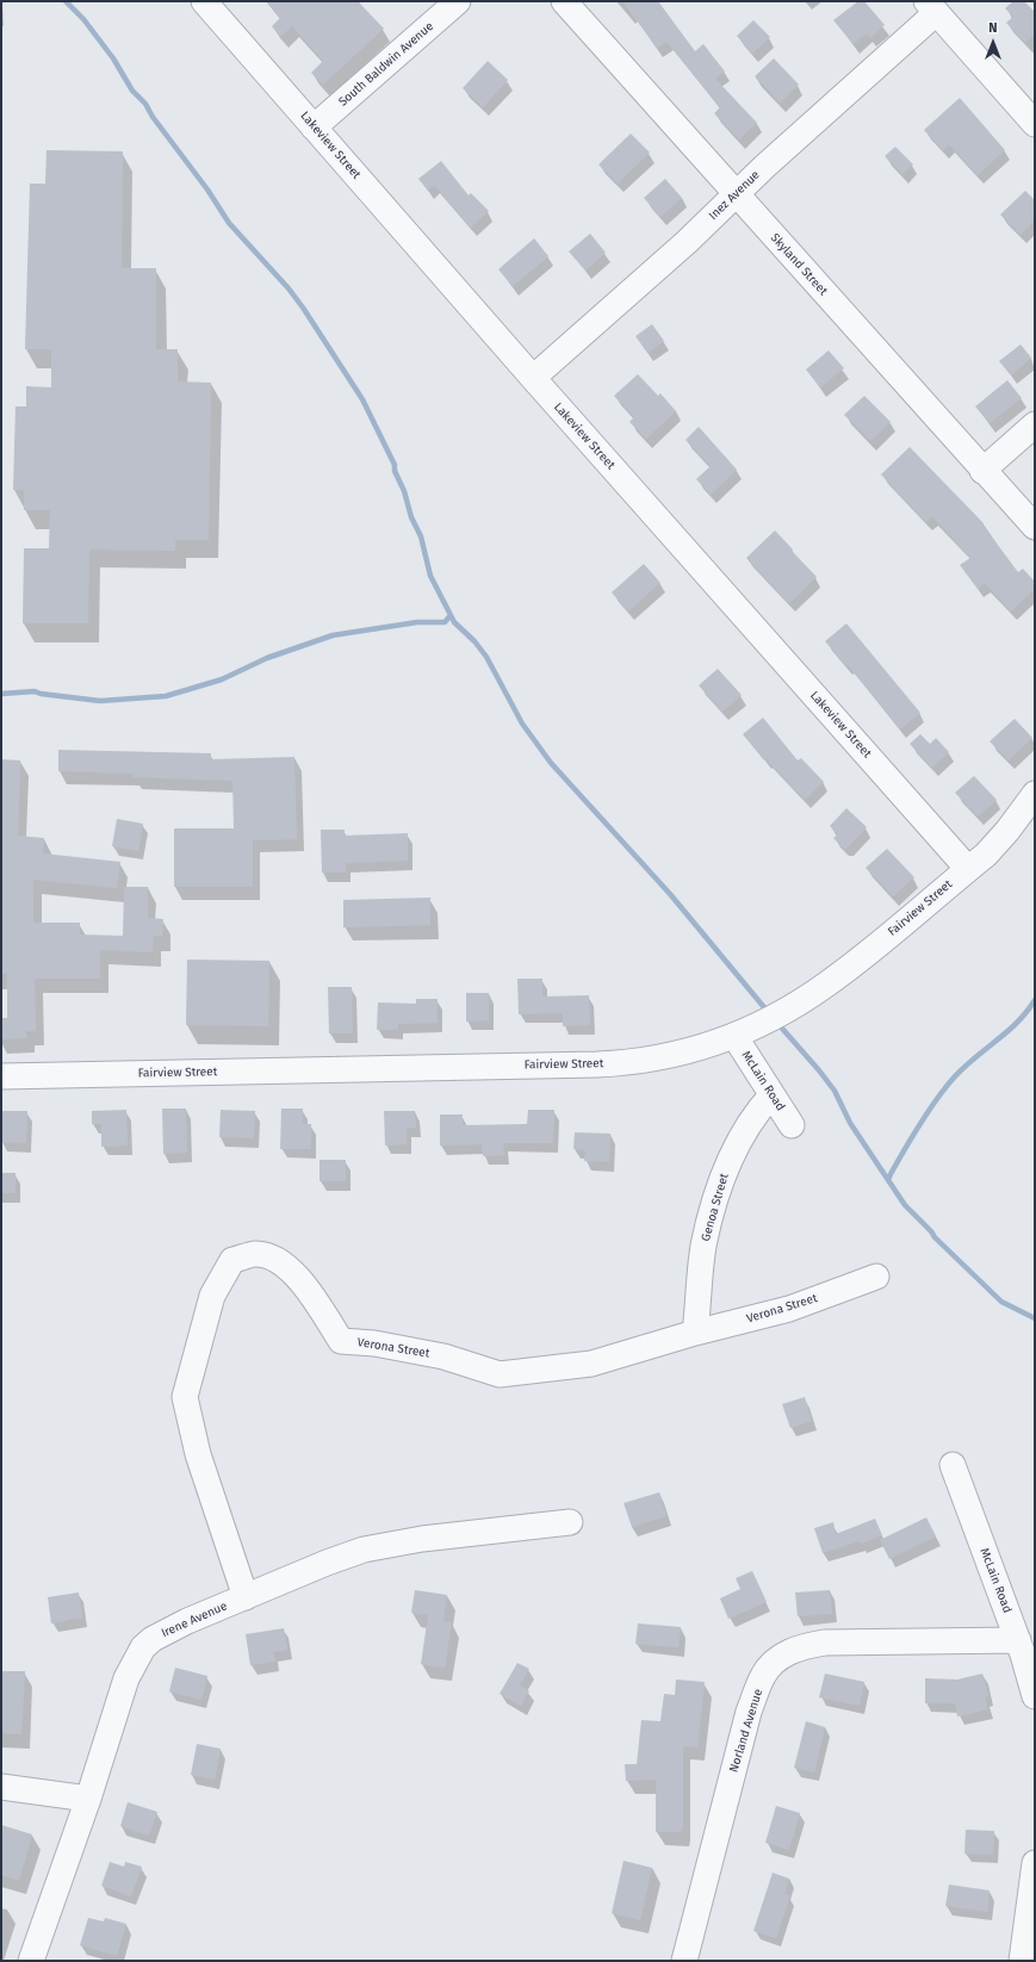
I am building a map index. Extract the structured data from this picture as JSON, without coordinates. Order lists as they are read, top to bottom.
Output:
{
  "streets": {
    "street": [
      "South Baldwin Avenue",
      "Lakeview Street",
      "Inez Avenue",
      "Skyland Street",
      "Fairview Street",
      "McLain Road",
      "Genoa Street",
      "Verona Street",
      "Irene Avenue",
      "Norland Avenue"
    ]
  },
  "crossings": [
    ["South Baldwin Avenue", "Lakeview Street"],
    ["Lakeview Street", "Inez Avenue"],
    ["Lakeview Street", "Fairview Street"],
    ["Inez Avenue", "Skyland Street"],
    ["Fairview Street", "McLain Road"],
    ["McLain Road", "Genoa Street"],
    ["McLain Road", "Norland Avenue"],
    ["Genoa Street", "Verona Street"],
    ["Verona Street", "Irene Avenue"]
  ],
  "north": "top"
}
